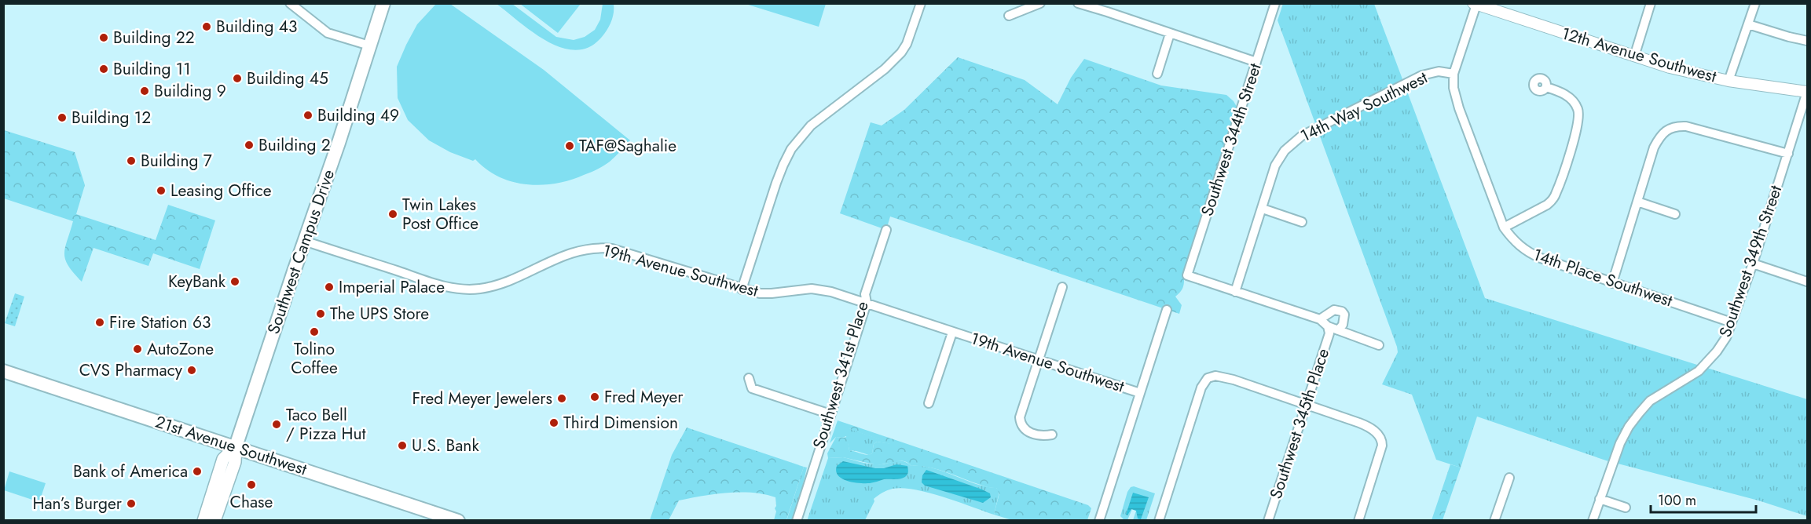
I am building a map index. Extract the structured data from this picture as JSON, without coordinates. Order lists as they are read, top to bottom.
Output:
{
  "streets": {
    "main road": ["Southwest Campus Drive", "21st Avenue Southwest"],
    "street": [
      "12th Avenue Southwest",
      "14th Way Southwest",
      "Southwest 344th Street",
      "Southwest 349th Street",
      "19th Avenue Southwest",
      "14th Place Southwest",
      "Southwest 341st Place",
      "Southwest 345th Place"
    ]
  },
  "crossings": [
    ["12th Avenue Southwest", "Southwest 349th Street"],
    ["14th Way Southwest", "Southwest 344th Street"],
    ["14th Way Southwest", "14th Place Southwest"],
    ["Southwest Campus Drive", "19th Avenue Southwest"],
    ["Southwest Campus Drive", "21st Avenue Southwest"],
    ["Southwest 349th Street", "14th Place Southwest"],
    ["19th Avenue Southwest", "Southwest 341st Place"]
  ],
  "places": [
    "Building 43",
    "Building 22",
    "Building 11",
    "Building 45",
    "Building 9",
    "Building 49",
    "Building 12",
    "Building 2",
    "TAF@Saghalie",
    "Building 7",
    "Leasing Office",
    "Twin Lakes Post Office",
    "KeyBank",
    "Imperial Palace",
    "The UPS Store",
    "Fire Station 63",
    "Tolino Coffee",
    "AutoZone",
    "CVS Pharmacy",
    "Fred Meyer",
    "Fred Meyer Jewelers",
    "Third Dimension",
    "Taco Bell / Pizza Hut",
    "U.S. Bank",
    "Bank of America",
    "Chase",
    "Han’s Burger"
  ],
  "scale_bar": "100 m"
}
